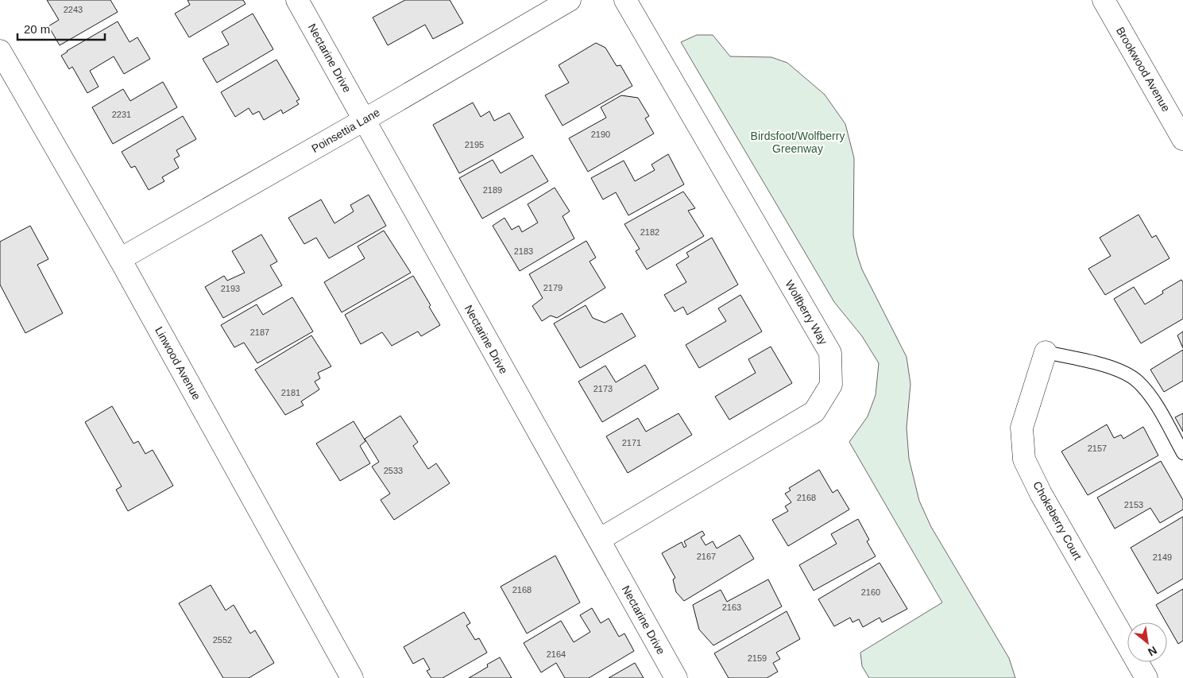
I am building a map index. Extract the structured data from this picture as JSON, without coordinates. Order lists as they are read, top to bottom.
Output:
{
  "streets": {
    "street": [
      "Nectarine Drive",
      "Brookwood Avenue",
      "Poinsettia Lane",
      "Wolfberry Way",
      "Linwood Avenue",
      "Chokeberry Court"
    ]
  },
  "crossings": [
    ["Nectarine Drive", "Poinsettia Lane"],
    ["Nectarine Drive", "Wolfberry Way"],
    ["Poinsettia Lane", "Linwood Avenue"]
  ],
  "parks": ["Birdsfoot/Wolfberry Greenway"],
  "house_numbers": [
    "2243",
    "2231",
    "2190",
    "2195",
    "2189",
    "2182",
    "2183",
    "2179",
    "2193",
    "2187",
    "2173",
    "2181",
    "2171",
    "2157",
    "2533",
    "2168",
    "2153",
    "2167",
    "2149",
    "2168",
    "2160",
    "2163",
    "2552",
    "2164",
    "2159"
  ],
  "scale_bar": "20 m",
  "north": "bottom right"
}
